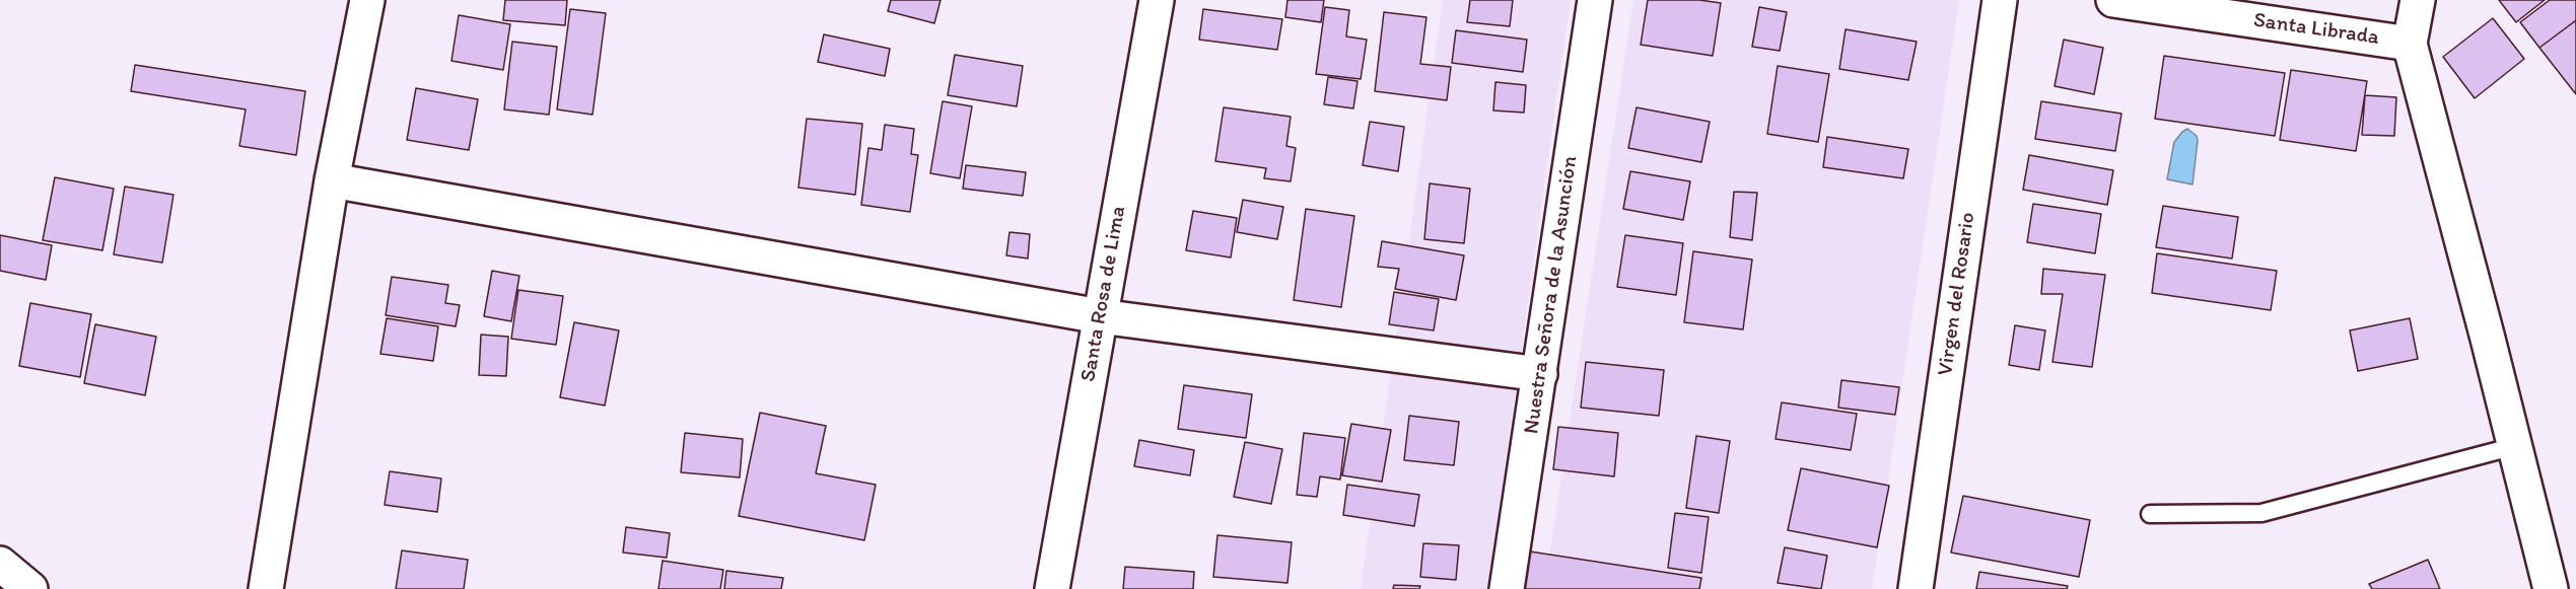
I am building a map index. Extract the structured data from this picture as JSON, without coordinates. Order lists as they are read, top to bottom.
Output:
{
  "streets": {
    "street": [
      "Santa Librada",
      "Santa Rosa de Lima",
      "Virgen del Rosario",
      "Nuestra Señora de la Asunción"
    ]
  }
}
